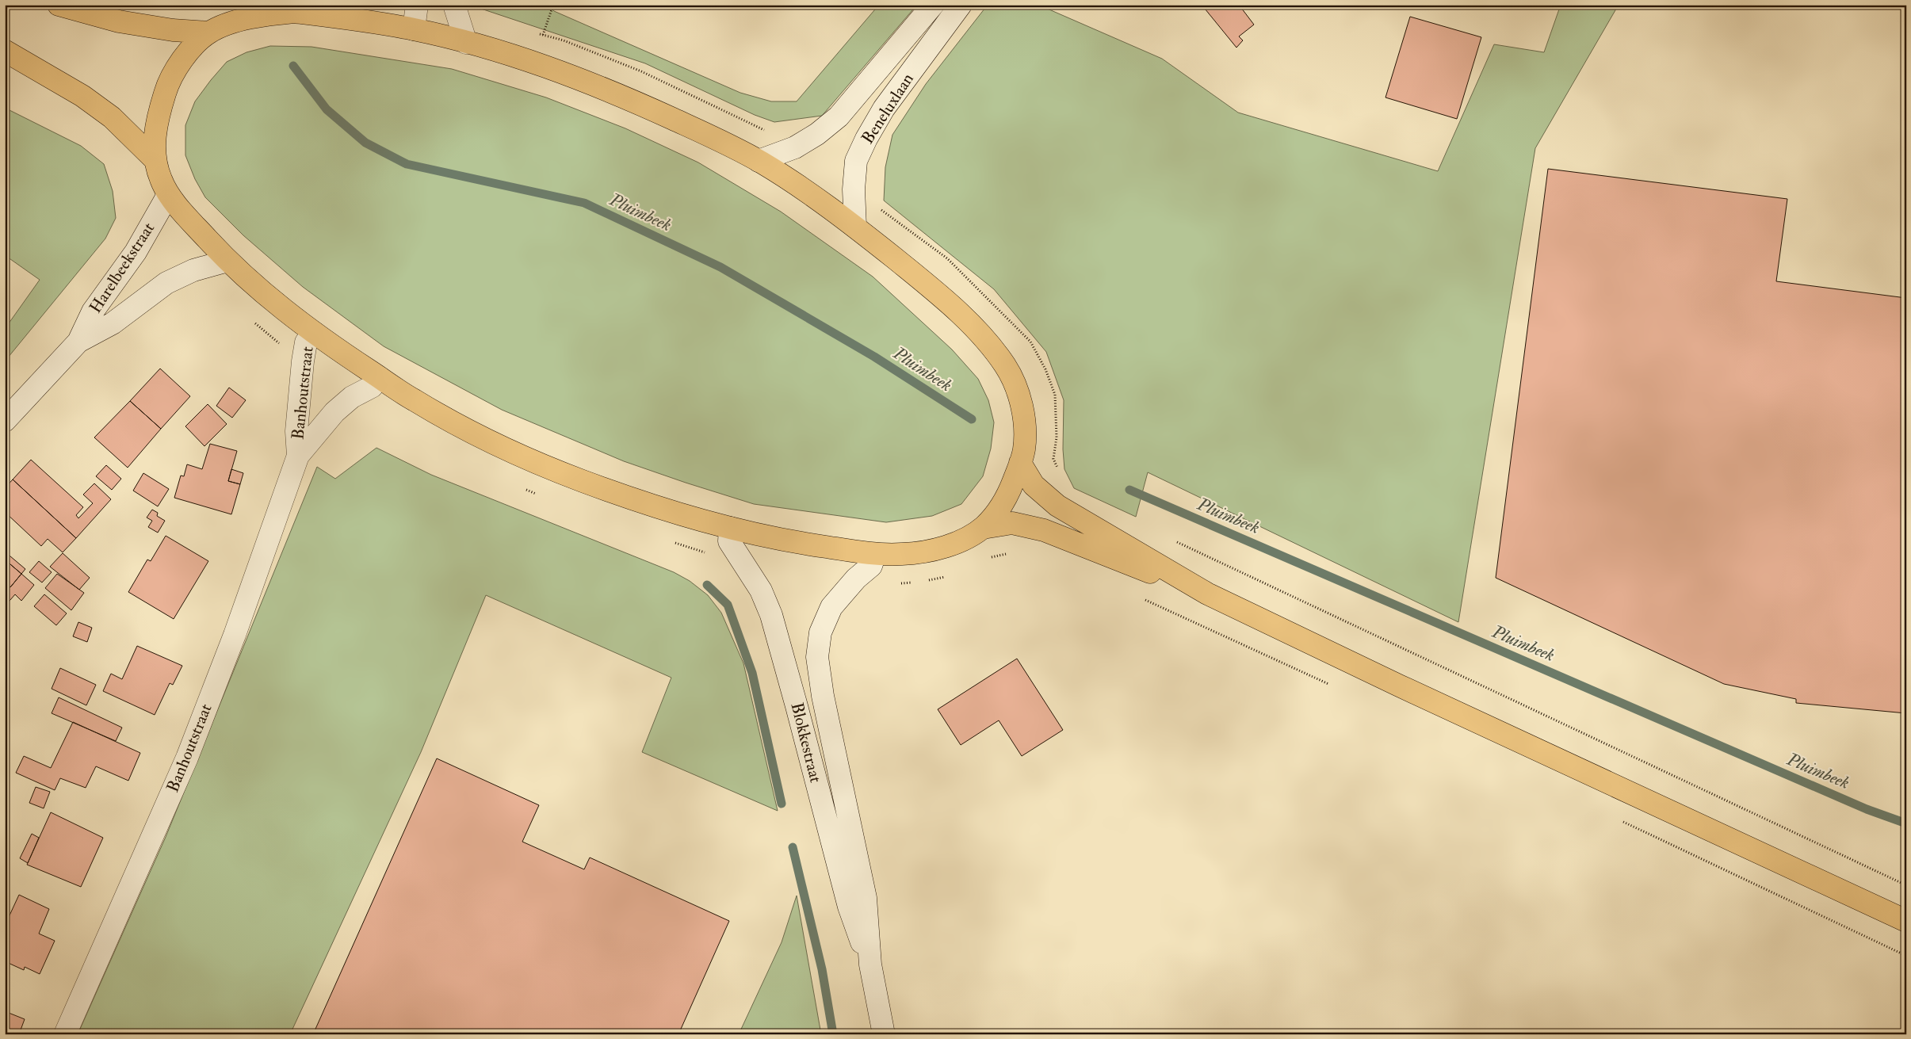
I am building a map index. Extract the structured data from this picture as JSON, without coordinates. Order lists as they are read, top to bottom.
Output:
{
  "streets": {
    "street": [
      "Beneluxlaan",
      "Harelbeekstraat",
      "Banhoutstraat",
      "Blokkestraat"
    ]
  },
  "water": ["Pluimbeek"]
}
